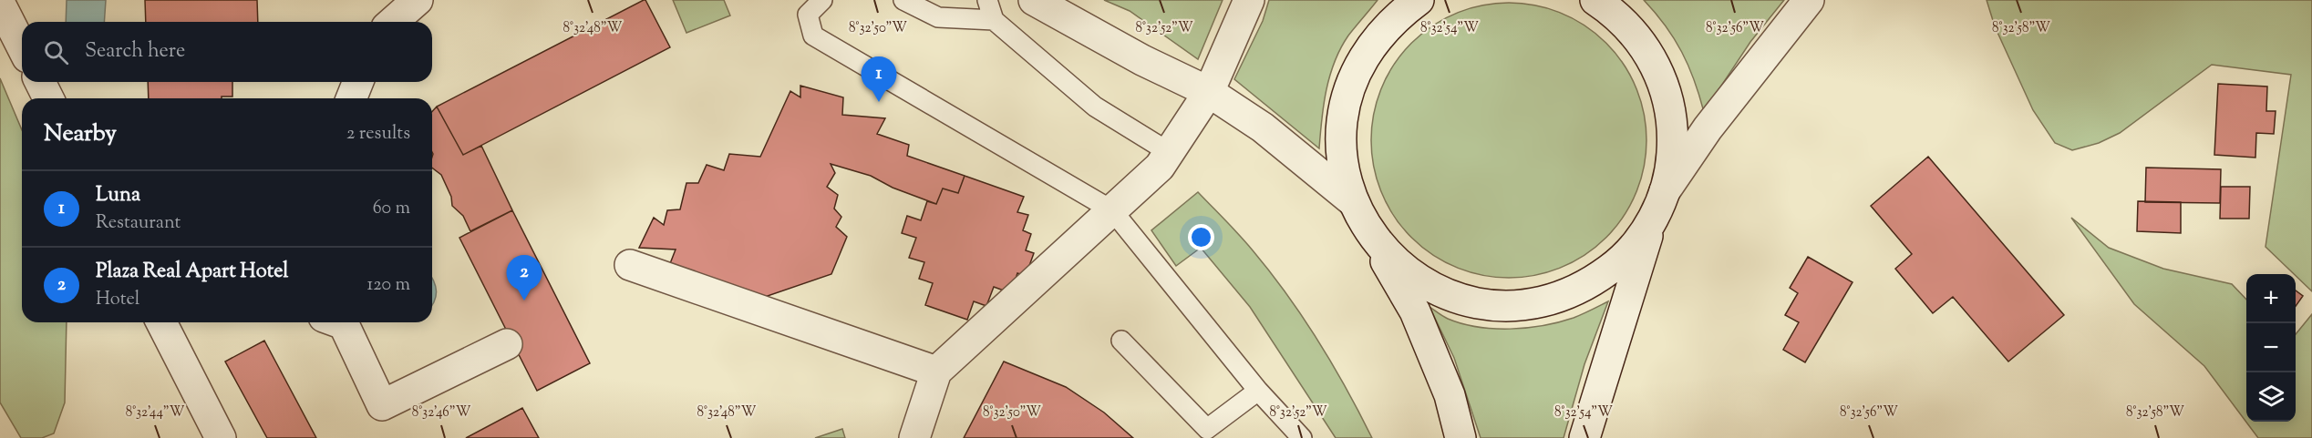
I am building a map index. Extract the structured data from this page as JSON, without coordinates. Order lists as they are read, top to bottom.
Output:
{
  "page": {
    "search": "Search here",
    "pins": ["1", "2"],
    "heading": ["Nearby", "2 results"],
    "list": [
      {
        "mark": "1",
        "name": "Luna",
        "note": "Restaurant",
        "value": "60 m"
      },
      {
        "mark": "2",
        "name": "Plaza Real Apart Hotel",
        "note": "Hotel",
        "value": "120 m"
      }
    ],
    "map_buttons": ["+", "−"]
  },
  "coordinates": [
    "8°32'48\"W",
    "8°32'50\"W",
    "8°32'52\"W",
    "8°32'54\"W",
    "8°32'56\"W",
    "8°32'58\"W",
    "8°32'44\"W",
    "8°32'46\"W"
  ]
}
